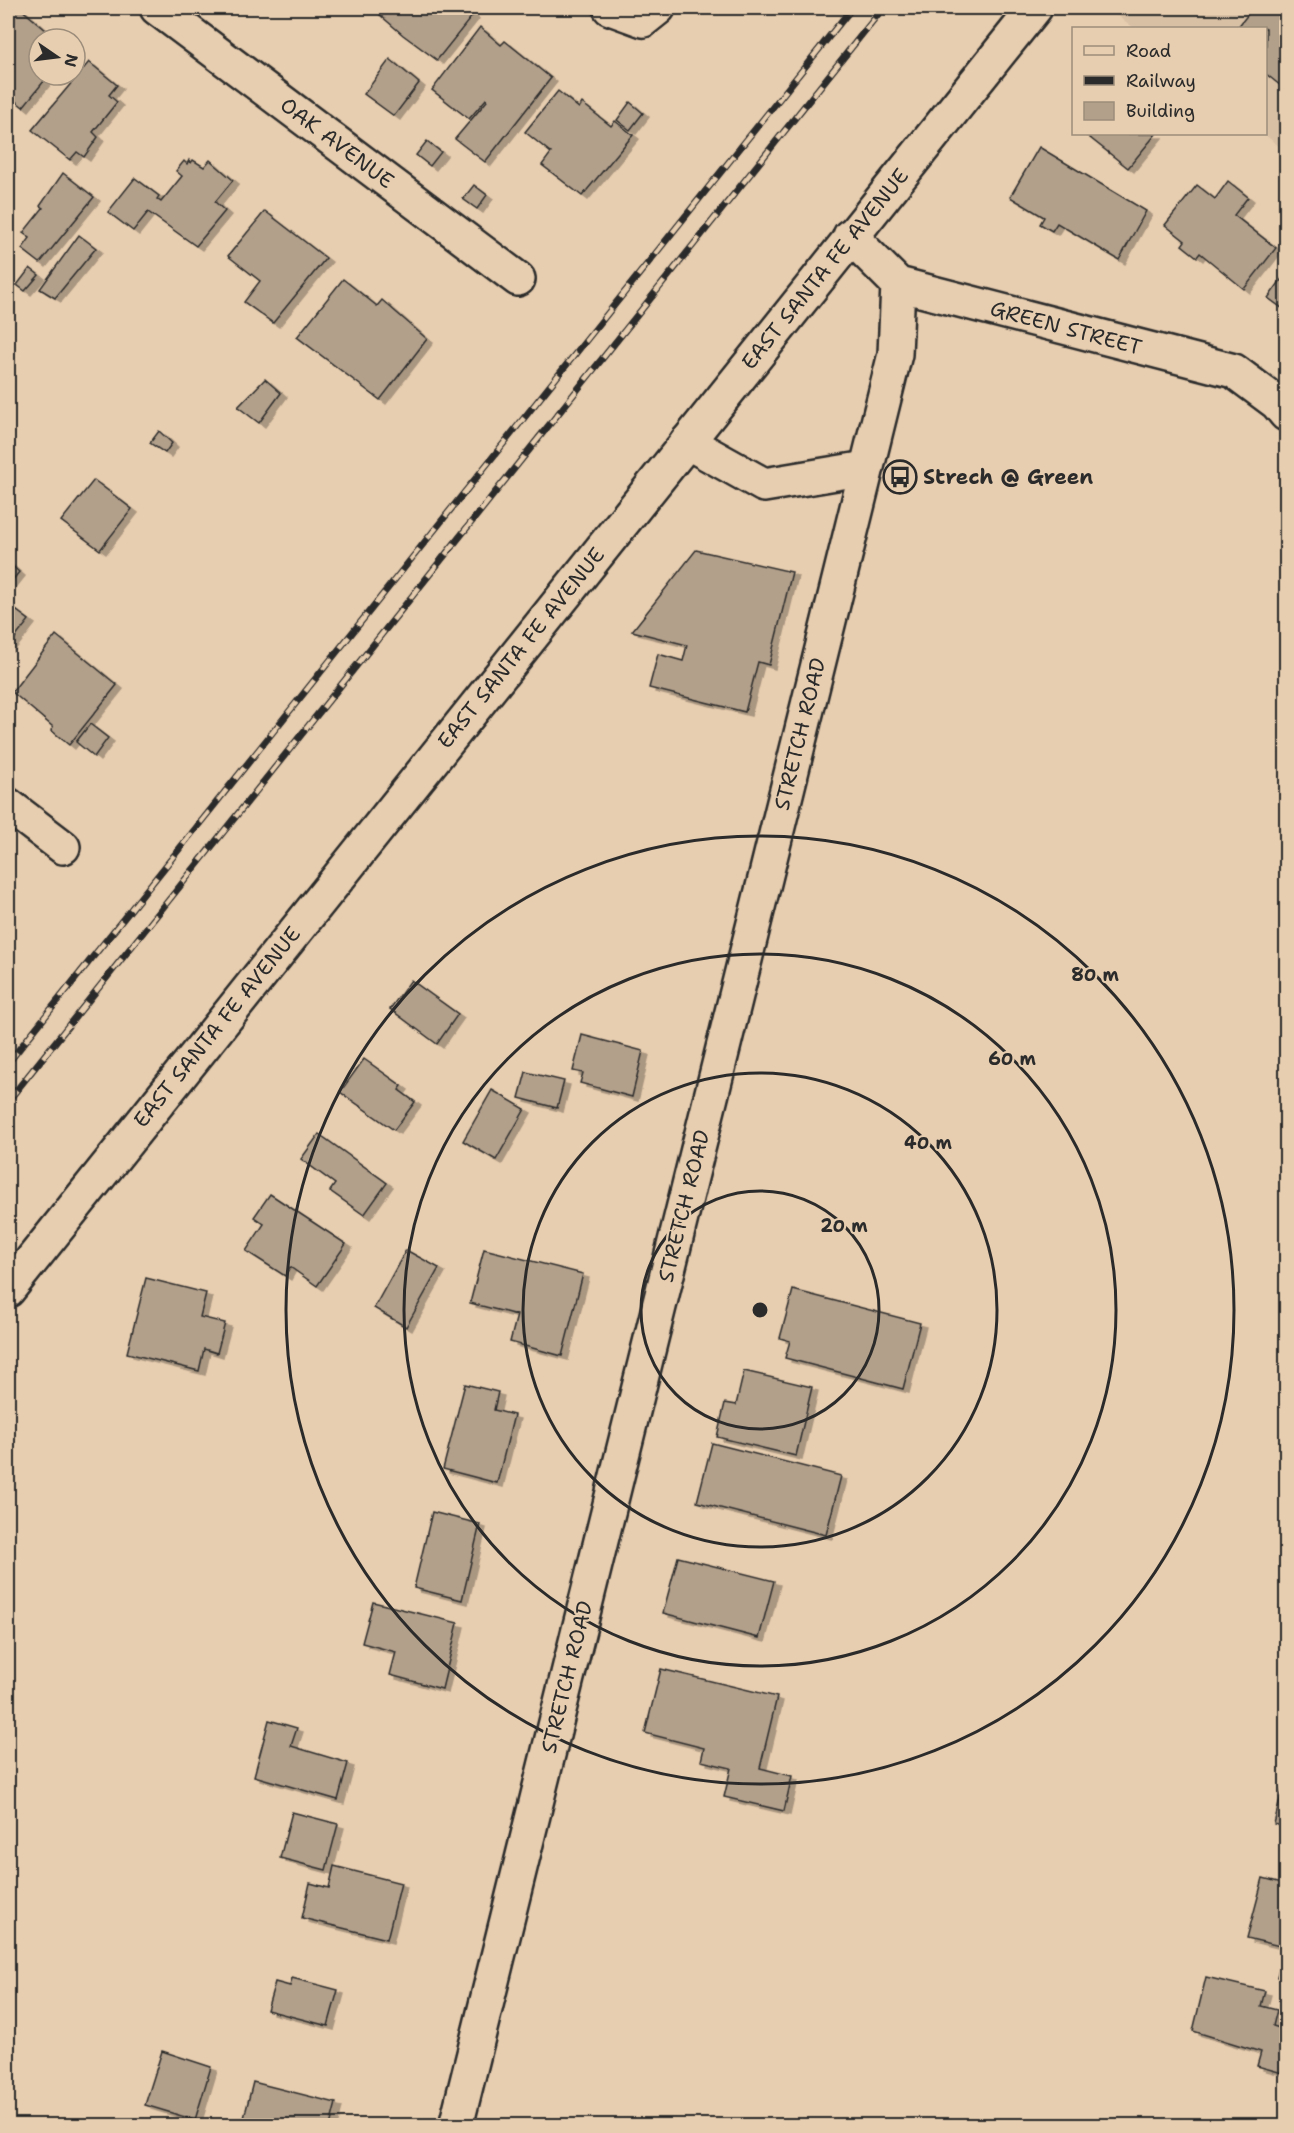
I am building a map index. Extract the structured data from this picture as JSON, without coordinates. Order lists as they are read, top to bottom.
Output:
{
  "streets": {
    "street": [
      "OAK AVENUE",
      "EAST SANTA FE AVENUE",
      "GREEN STREET",
      "STRETCH ROAD"
    ]
  },
  "crossings": [
    ["GREEN STREET", "STRETCH ROAD"]
  ],
  "places": {
    "bus stop": ["Strech @ Green"]
  },
  "legend": ["Road", "Railway", "Building"],
  "north": "right",
  "rings": [
    "80 m",
    "60 m",
    "40 m",
    "20 m"
  ]
}
